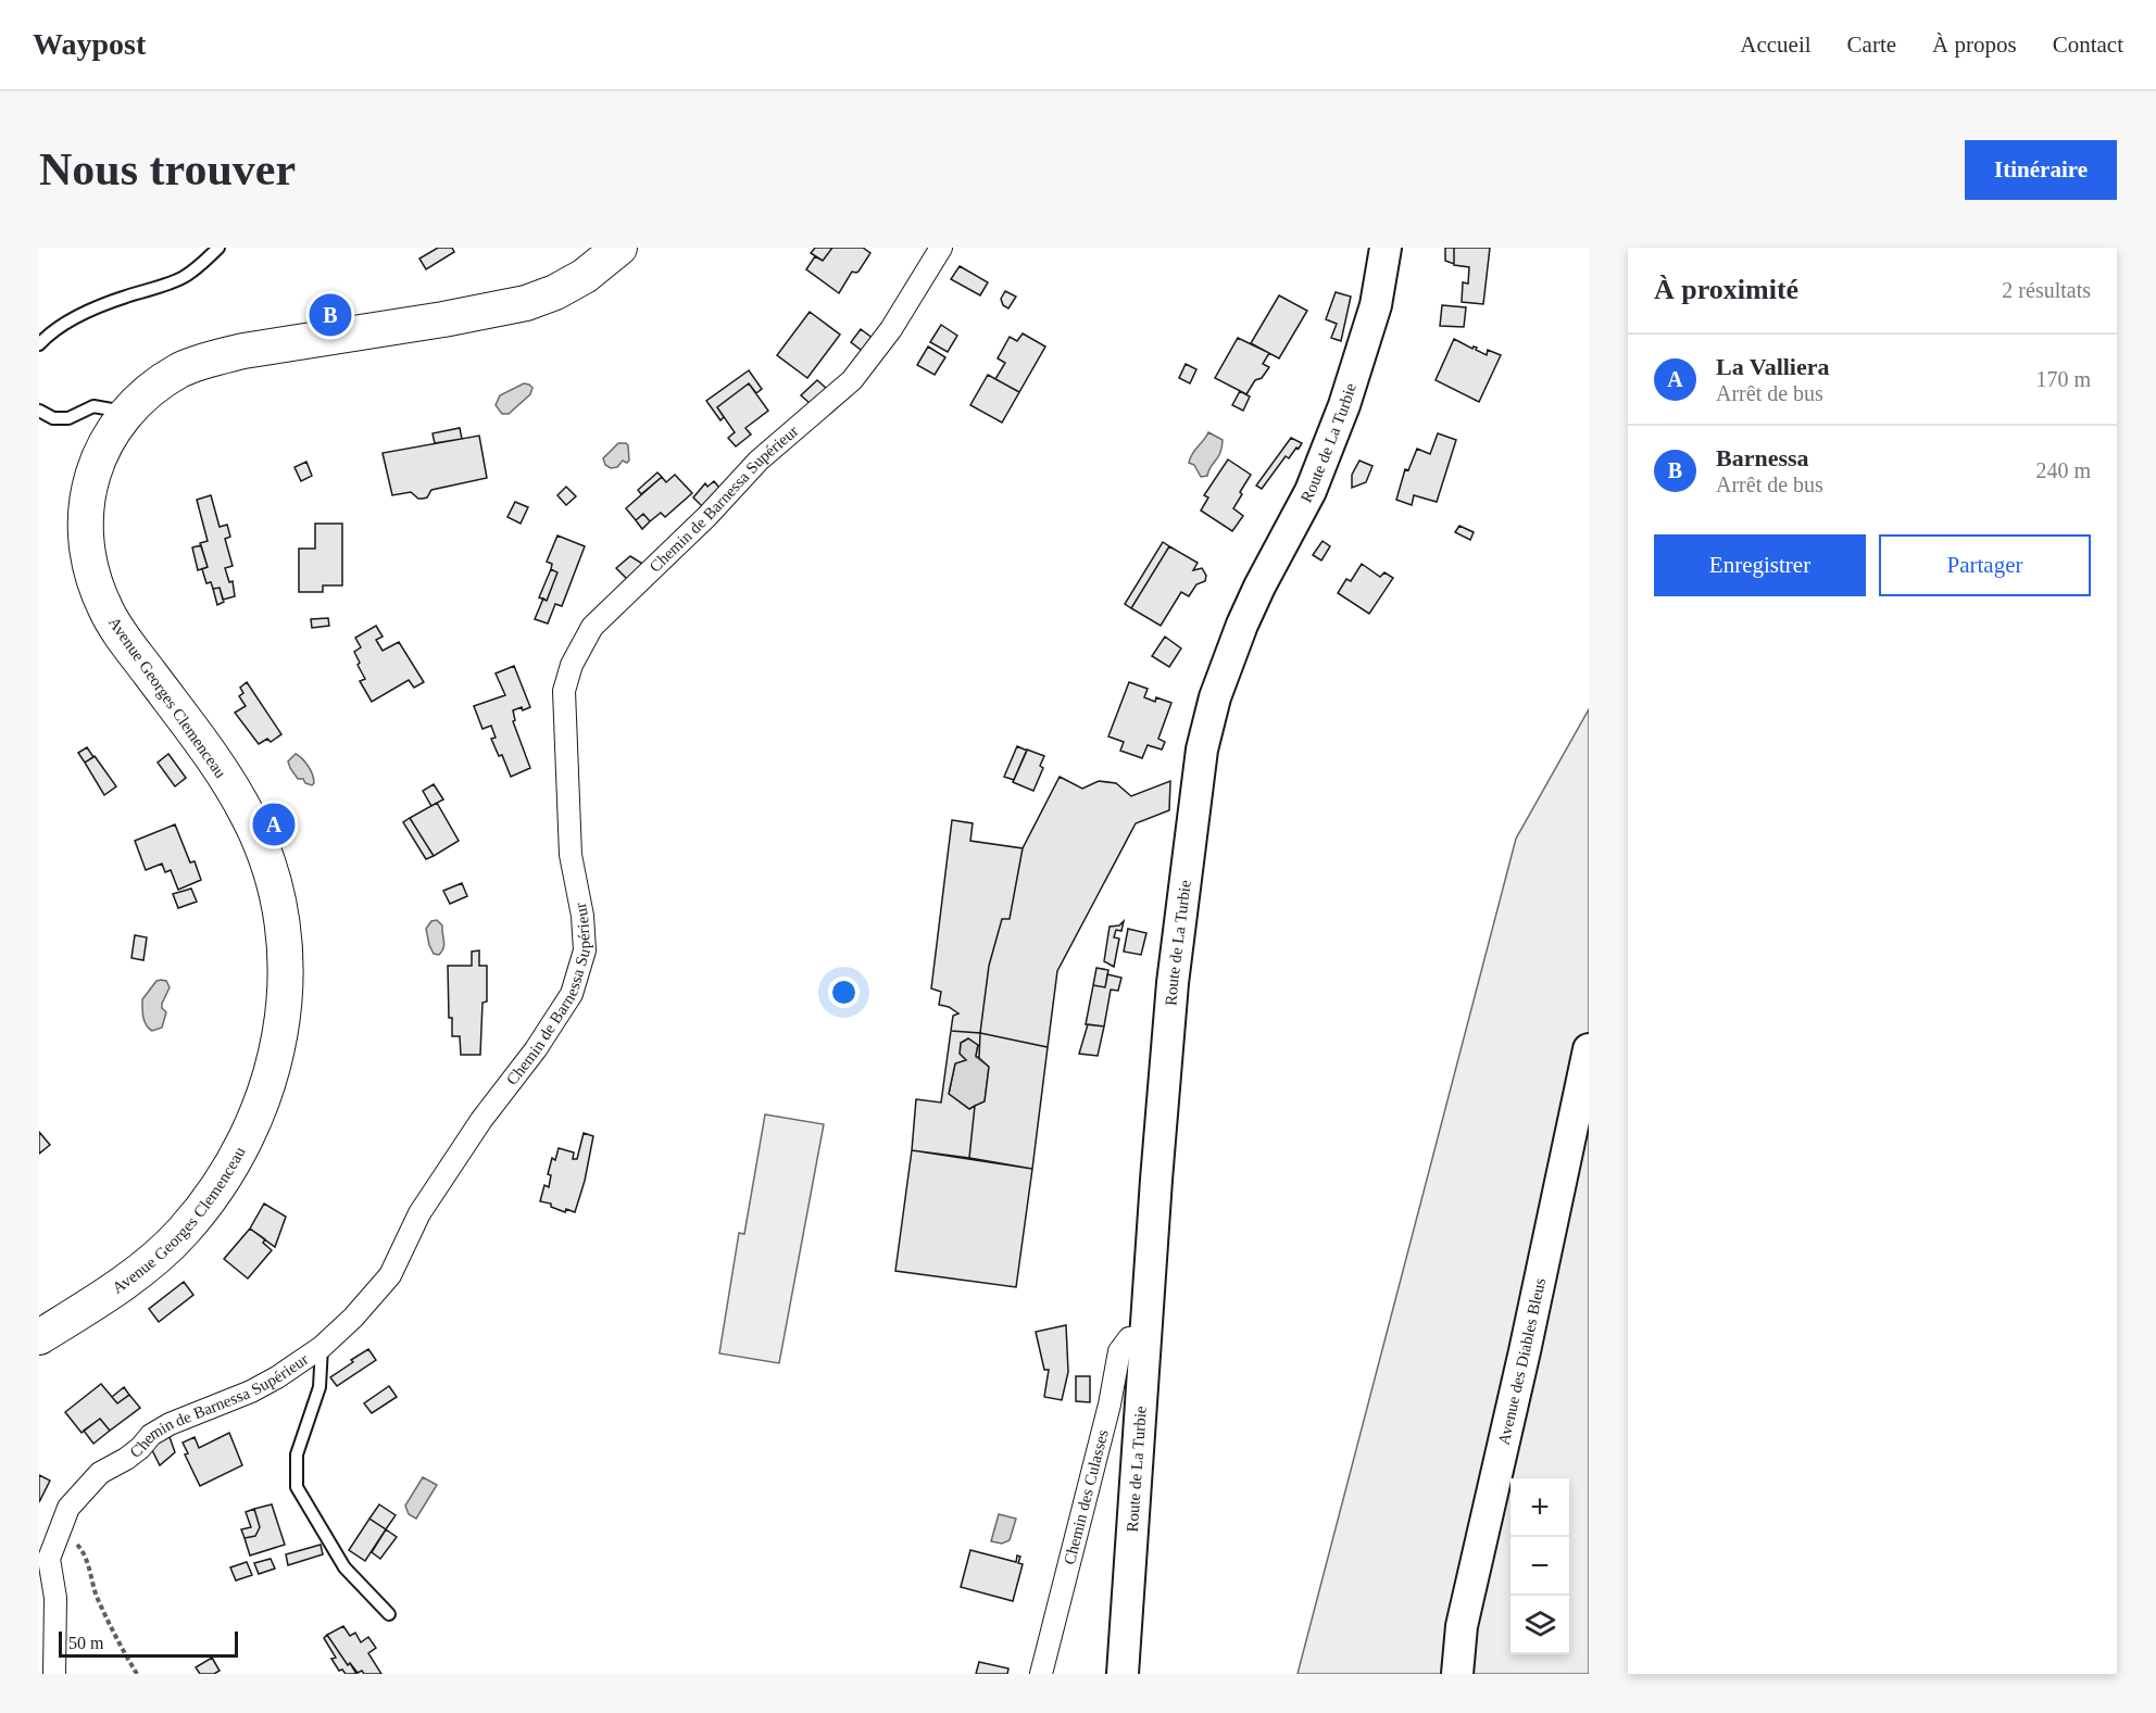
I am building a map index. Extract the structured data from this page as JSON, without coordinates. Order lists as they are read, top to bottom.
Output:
{
  "streets": {
    "main road": ["Route de La Turbie", "Avenue Georges Clemenceau", "Avenue des Diables Bleus"],
    "street": ["Chemin de Barnessa Supérieur", "Chemin des Culasses"]
  },
  "crossings": [
    ["Route de La Turbie", "Chemin des Culasses"]
  ],
  "scale_bar": "50 m",
  "page": {
    "header": "Waypost",
    "nav": [
      "Accueil",
      "Carte",
      "À propos",
      "Contact"
    ],
    "buttons": [
      "Itinéraire",
      ["Enregistrer", "Partager"]
    ],
    "title": "Nous trouver",
    "heading": ["À proximité", "2 résultats"],
    "pins": ["B", "A"],
    "list": [
      {
        "mark": "A",
        "name": "La Valliera",
        "note": "Arrêt de bus",
        "value": "170 m"
      },
      {
        "mark": "B",
        "name": "Barnessa",
        "note": "Arrêt de bus",
        "value": "240 m"
      }
    ],
    "map_buttons": ["+", "−"],
    "scale": "50 m"
  }
}
